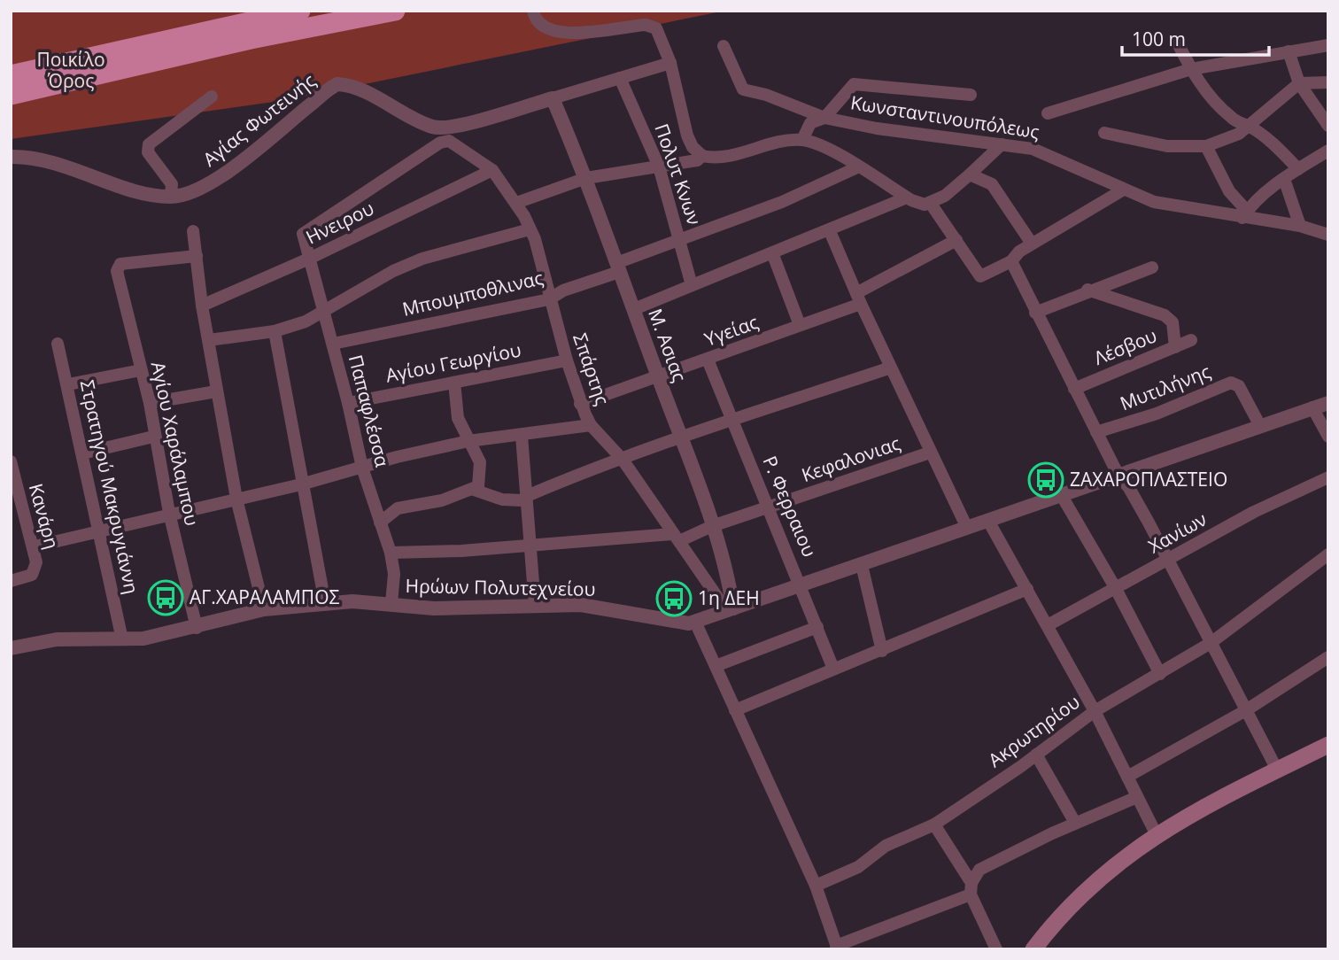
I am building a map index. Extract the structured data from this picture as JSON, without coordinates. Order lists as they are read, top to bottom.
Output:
{
  "streets": {
    "street": [
      "Κωνσταντινουπόλεως",
      "Αγίας Φωτεινής",
      "Πολυτ Κνων",
      "Ηνειρου",
      "Μπουμποθλινας",
      "Υγείας",
      "Μ. Ασιας",
      "Λέσβου",
      "Αγίου Γεωργίου",
      "Σπάρτης",
      "Μυτιλήνης",
      "Παπαφλέσσα",
      "Αγίου Χαράλαμπου",
      "Κεφαλονιας",
      "Στρατηγού Μακρυγιάννη",
      "Ρ. Φερραιου",
      "Κανάρη",
      "Χανίων",
      "Ηρώων Πολυτεχνείου",
      "Ακρωτηρίου"
    ]
  },
  "crossings": [
    ["Αγίας Φωτεινής", "Πολυτ Κνων"],
    ["Αγίας Φωτεινής", "Μ. Ασιας"],
    ["Πολυτ Κνων", "Μπουμποθλινας"],
    ["Ηνειρου", "Σπάρτης"],
    ["Ηνειρου", "Παπαφλέσσα"],
    ["Μπουμποθλινας", "Μ. Ασιας"],
    ["Μπουμποθλινας", "Σπάρτης"],
    ["Μπουμποθλινας", "Παπαφλέσσα"],
    ["Υγείας", "Μ. Ασιας"],
    ["Υγείας", "Σπάρτης"],
    ["Υγείας", "Ρ. Φερραιου"],
    ["Μ. Ασιας", "Σπάρτης"],
    ["Μ. Ασιας", "Κεφαλονιας"],
    ["Μ. Ασιας", "Ηρώων Πολυτεχνείου"],
    ["Αγίου Γεωργίου", "Σπάρτης"],
    ["Αγίου Γεωργίου", "Παπαφλέσσα"],
    ["Σπάρτης", "Παπαφλέσσα"],
    ["Σπάρτης", "Κεφαλονιας"],
    ["Σπάρτης", "Ηρώων Πολυτεχνείου"],
    ["Μυτιλήνης", "Ηρώων Πολυτεχνείου"],
    ["Παπαφλέσσα", "Ηρώων Πολυτεχνείου"],
    ["Αγίου Χαράλαμπου", "Ηρώων Πολυτεχνείου"],
    ["Κεφαλονιας", "Ρ. Φερραιου"],
    ["Στρατηγού Μακρυγιάννη", "Ηρώων Πολυτεχνείου"],
    ["Ρ. Φερραιου", "Ηρώων Πολυτεχνείου"]
  ],
  "parks": ["Ποικίλο Όρος"],
  "places": {
    "bus stop": ["ΖΑΧΑΡΟΠΛΑΣΤΕΙΟ", "ΑΓ.ΧΑΡΑΛΑΜΠΟΣ", "1η ΔΕΗ"]
  },
  "scale_bar": "100 m"
}
